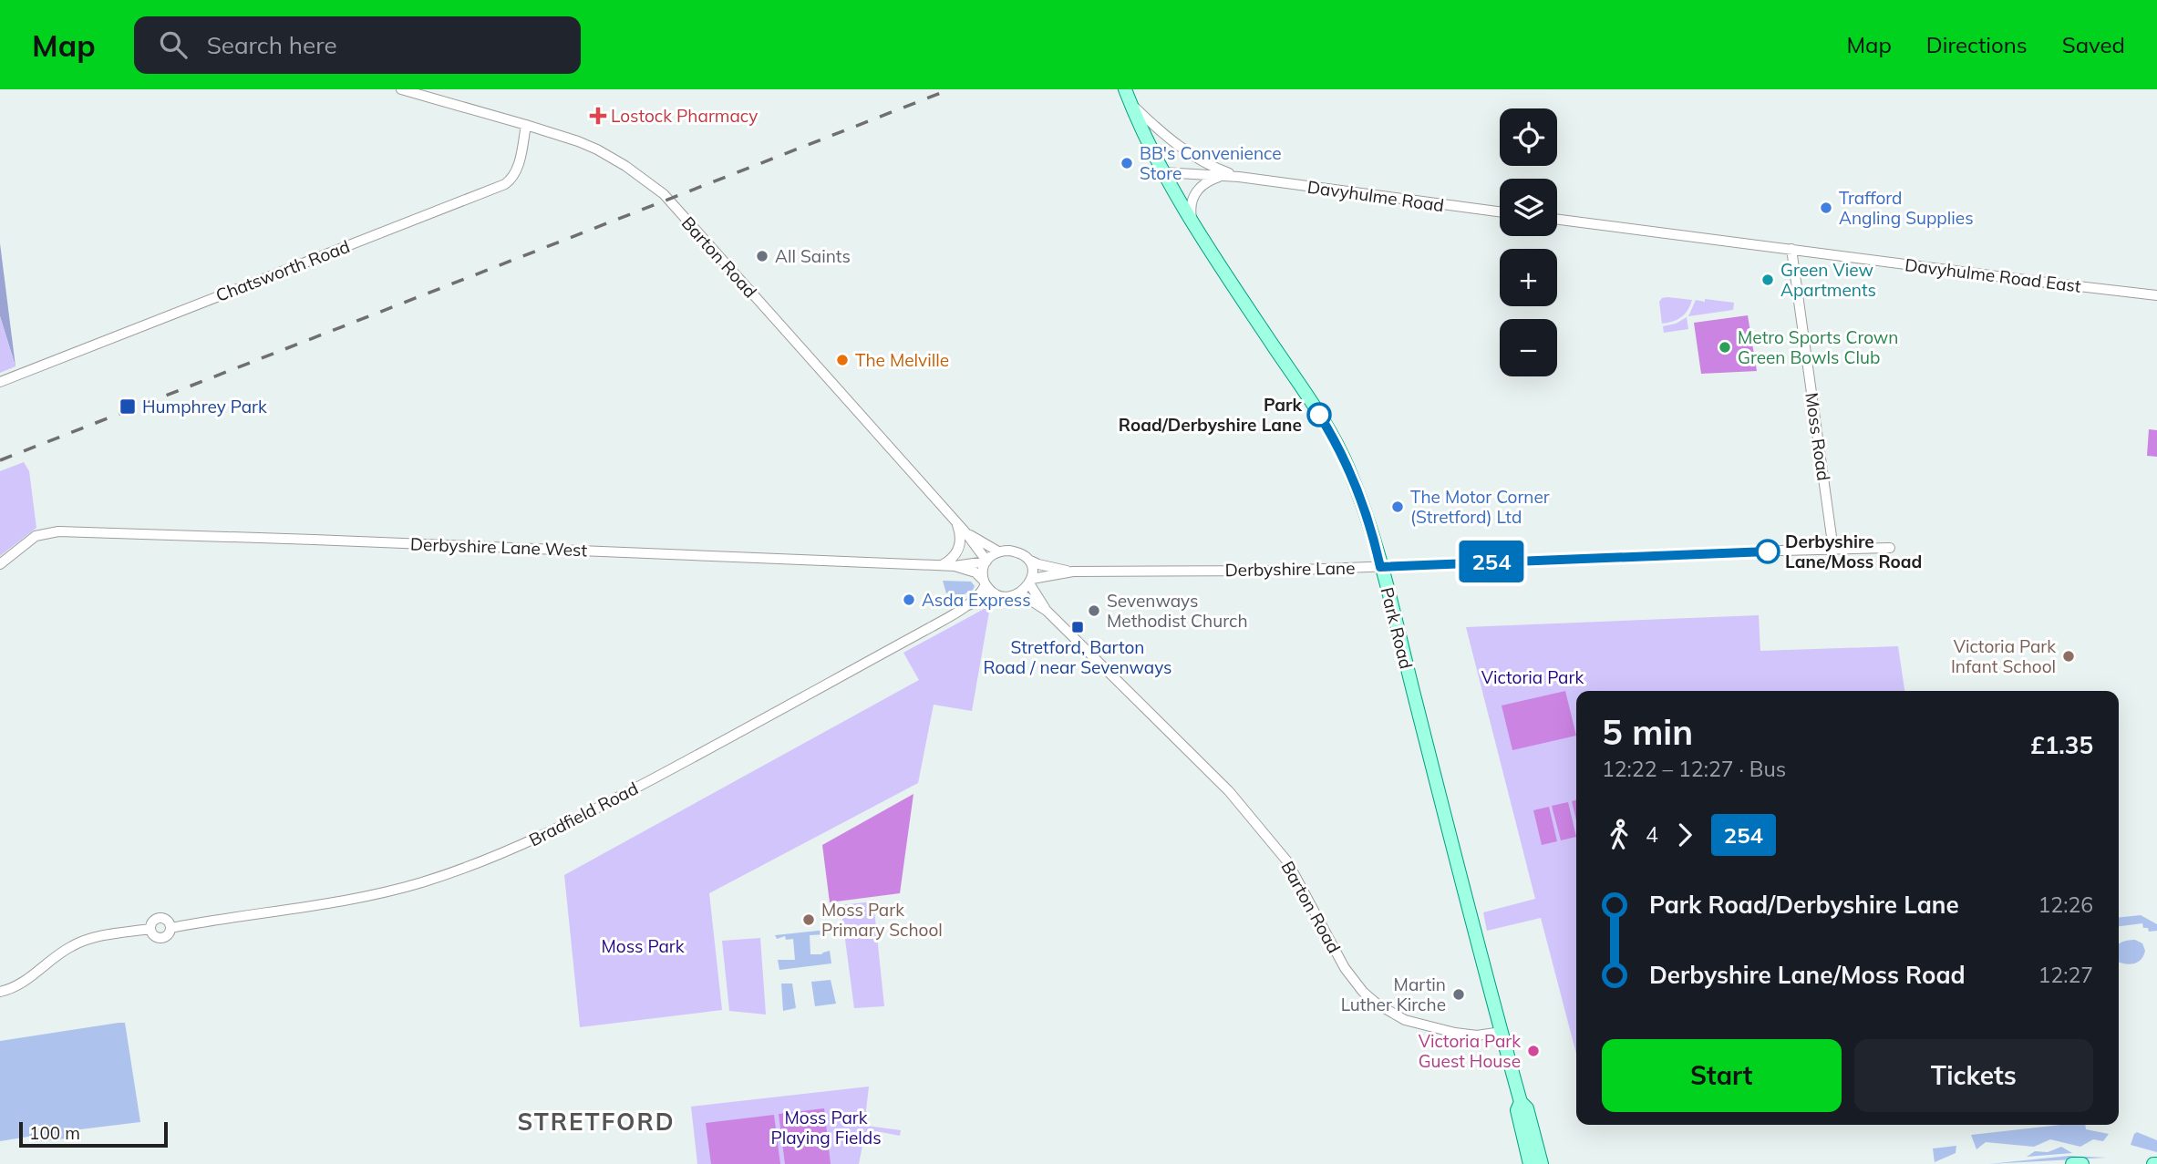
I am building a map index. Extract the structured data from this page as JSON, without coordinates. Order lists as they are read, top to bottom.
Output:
{
  "streets": {
    "main road": ["Park Road"],
    "street": [
      "Davyhulme Road",
      "Barton Road",
      "Chatsworth Road",
      "Davyhulme Road East",
      "Moss Road",
      "Derbyshire Lane West",
      "Derbyshire Lane",
      "Bradfield Road"
    ]
  },
  "crossings": [
    ["Davyhulme Road", "Park Road"],
    ["Barton Road", "Chatsworth Road"],
    ["Barton Road", "Derbyshire Lane West"],
    ["Barton Road", "Derbyshire Lane"],
    ["Barton Road", "Park Road"],
    ["Barton Road", "Bradfield Road"],
    ["Davyhulme Road East", "Moss Road"],
    ["Moss Road", "Derbyshire Lane"],
    ["Derbyshire Lane West", "Derbyshire Lane"],
    ["Derbyshire Lane West", "Bradfield Road"],
    ["Derbyshire Lane", "Park Road"],
    ["Derbyshire Lane", "Bradfield Road"]
  ],
  "districts": ["STRETFORD"],
  "parks": ["Victoria Park", "Moss Park", "Moss Park Playing Fields"],
  "places": {
    "health": ["Lostock Pharmacy"],
    "other": [
      "BB's Convenience Store",
      "Trafford Angling Supplies",
      "All Saints",
      "Green View Apartments",
      "Metro Sports Crown Green Bowls Club",
      "The Melville",
      "Park Road/Derbyshire Lane",
      "The Motor Corner (Stretford) Ltd",
      "Derbyshire Lane/Moss Road",
      "Asda Express",
      "Sevenways Methodist Church",
      "Victoria Park Infant School",
      "Moss Park Primary School",
      "Martin Luther Kirche",
      "Victoria Park Guest House"
    ],
    "transit": ["Humphrey Park", "Stretford, Barton Road / near Sevenways"]
  },
  "lines": ["bus line 254"],
  "scale_bar": "100 m",
  "page": {
    "header": "Map",
    "search": "Search here",
    "nav": ["Map", "Directions", "Saved"],
    "on_map": "254",
    "map_buttons": ["+", "−"],
    "heading": ["5 min", "12:22 – 12:27 · Bus", "£1.35"],
    "legs": ["4", "254"],
    "list": [
      {
        "name": "Park Road/Derbyshire Lane",
        "value": "12:26"
      },
      {
        "name": "Derbyshire Lane/Moss Road",
        "value": "12:27"
      }
    ],
    "buttons": ["Start", "Tickets"],
    "scale": "100 m"
  }
}
